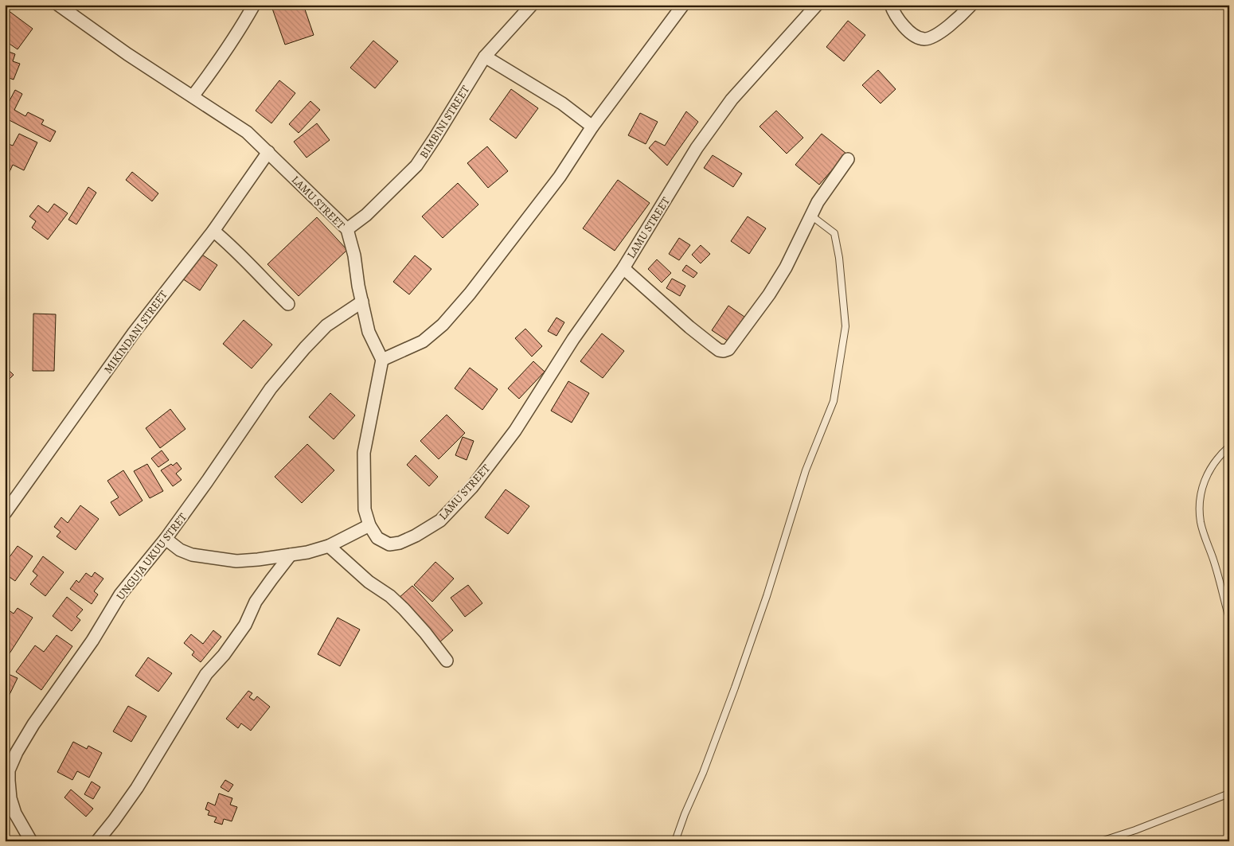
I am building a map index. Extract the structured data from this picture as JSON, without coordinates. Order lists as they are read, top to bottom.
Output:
{
  "streets": {
    "street": [
      "BIMBINI STREET",
      "LAMU STREET",
      "MIKINDANI STREET",
      "UNGUJA UKUU STRET"
    ]
  },
  "crossings": [
    ["BIMBINI STREET", "LAMU STREET"],
    ["LAMU STREET", "MIKINDANI STREET"],
    ["LAMU STREET", "UNGUJA UKUU STRET"]
  ]
}
